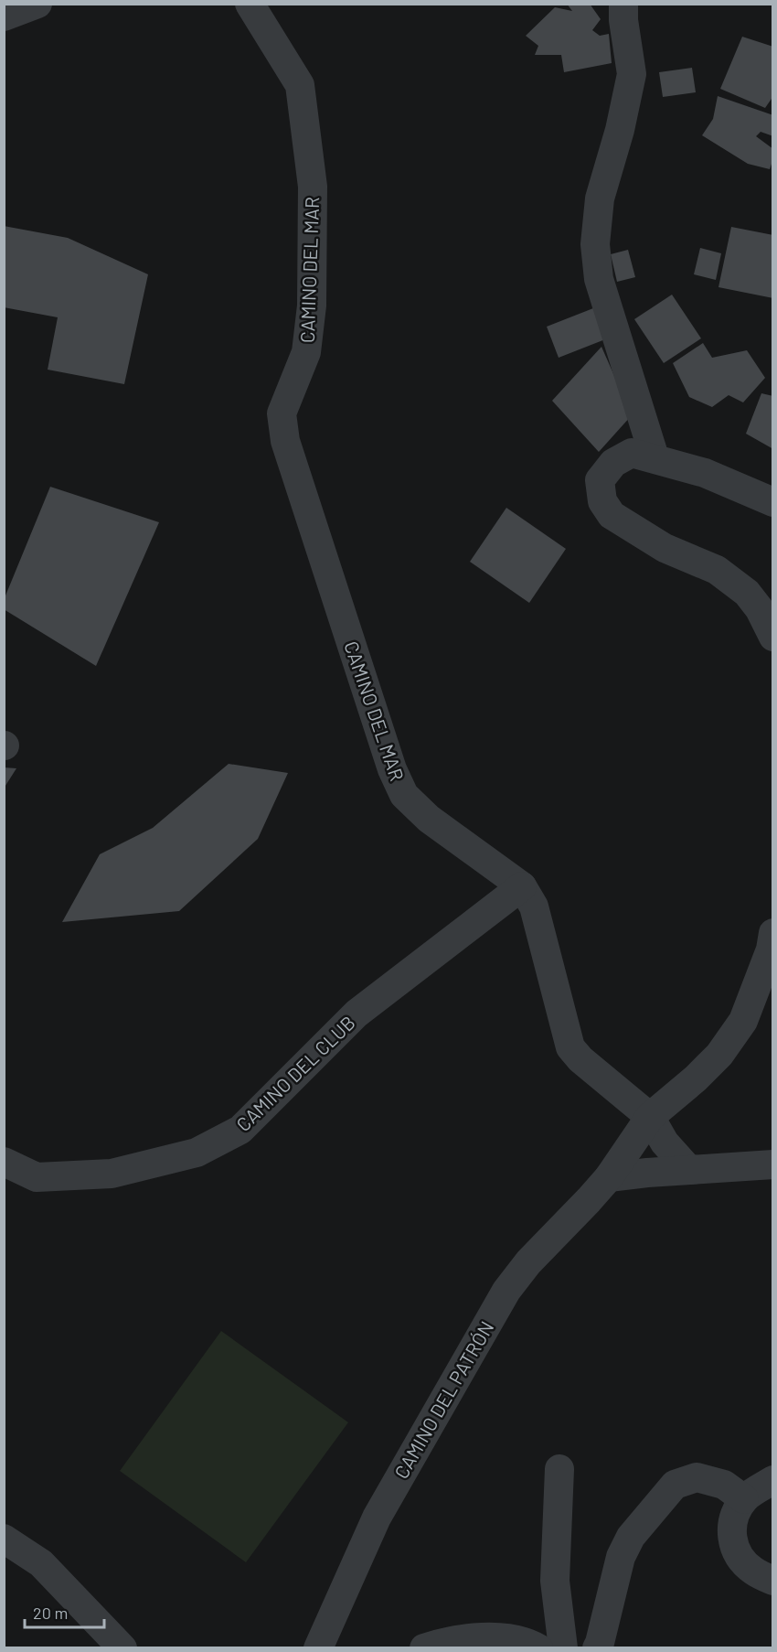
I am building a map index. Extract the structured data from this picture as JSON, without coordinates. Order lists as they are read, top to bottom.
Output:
{
  "streets": {
    "street": ["CAMINO DEL MAR", "CAMINO DEL CLUB", "CAMINO DEL PATRÓN"]
  },
  "crossings": [
    ["CAMINO DEL MAR", "CAMINO DEL CLUB"],
    ["CAMINO DEL MAR", "CAMINO DEL PATRÓN"]
  ],
  "scale_bar": "20 m"
}
